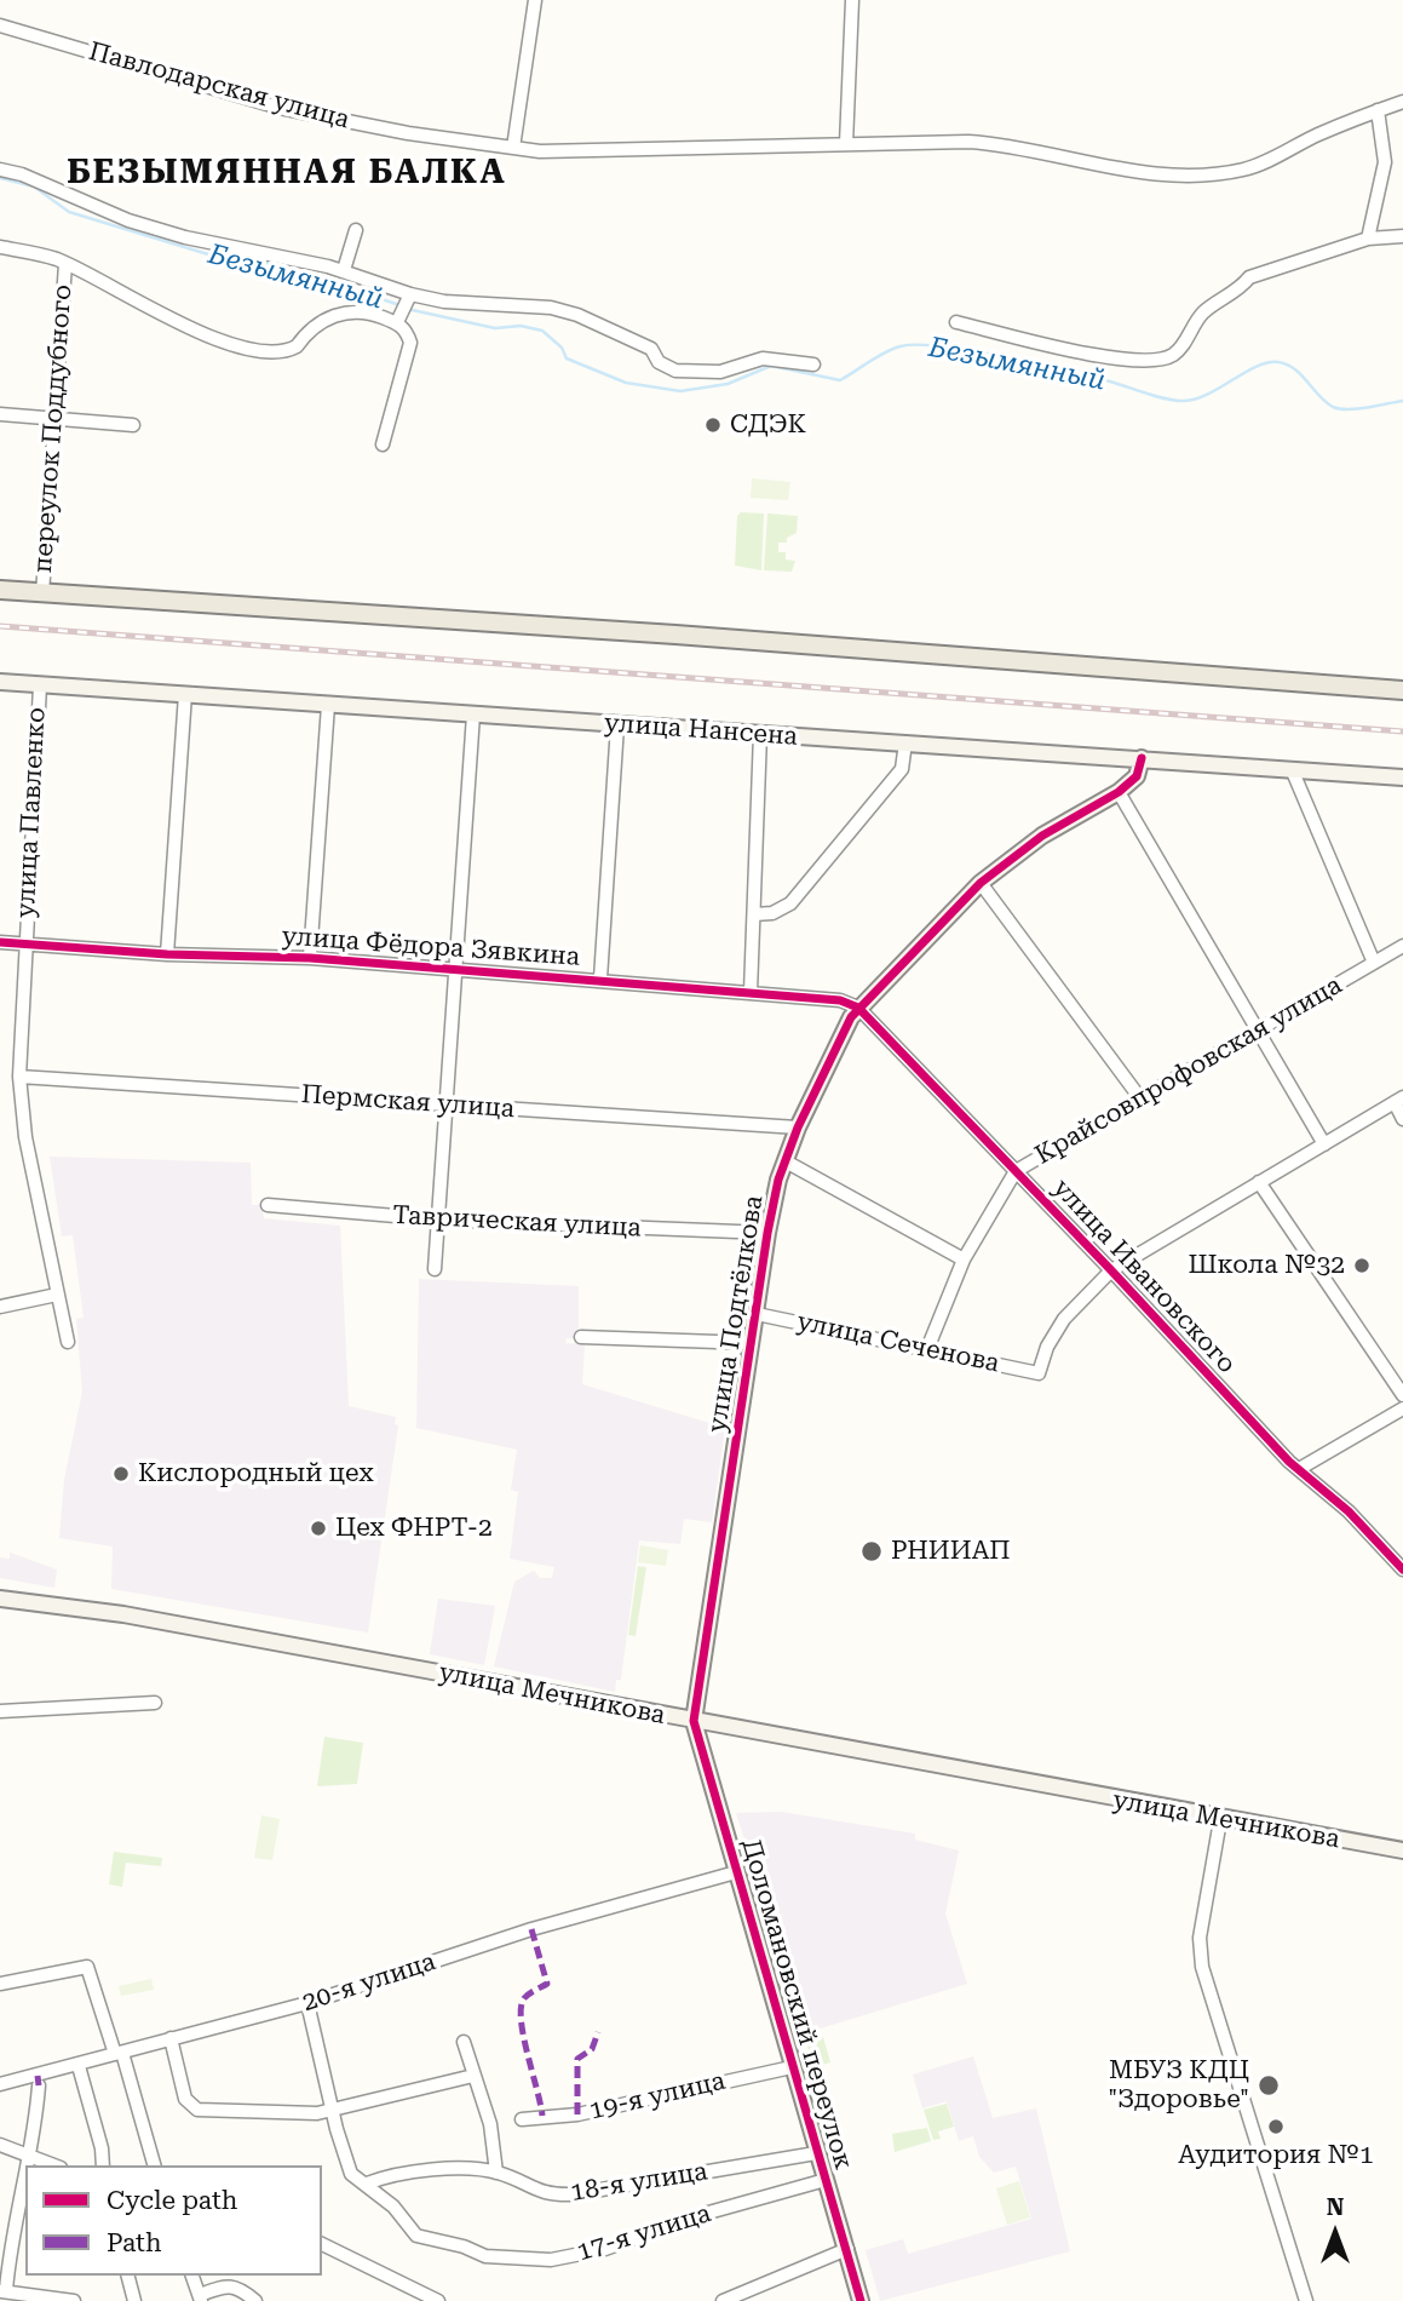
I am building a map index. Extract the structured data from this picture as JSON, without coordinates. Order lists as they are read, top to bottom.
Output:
{
  "streets": {
    "main road": [
      "улица Нансена",
      "улица Подтёлкова",
      "улица Мечникова",
      "Доломановский переулок"
    ],
    "street": [
      "Павлодарская улица",
      "переулок Поддубного",
      "улица Павленко",
      "улица Фёдора Зявкина",
      "Крайсовпрофовская улица",
      "Пермская улица",
      "Таврическая улица",
      "улица Ивановского",
      "улица Сеченова",
      "20-я улица",
      "19-я улица",
      "18-я улица",
      "17-я улица"
    ]
  },
  "crossings": [
    ["улица Нансена", "улица Павленко"],
    ["улица Нансена", "улица Подтёлкова"],
    ["улица Павленко", "улица Фёдора Зявкина"],
    ["улица Павленко", "Пермская улица"],
    ["улица Фёдора Зявкина", "улица Ивановского"],
    ["улица Фёдора Зявкина", "улица Подтёлкова"],
    ["Крайсовпрофовская улица", "улица Ивановского"],
    ["Крайсовпрофовская улица", "улица Сеченова"],
    ["Пермская улица", "улица Подтёлкова"],
    ["Таврическая улица", "улица Подтёлкова"],
    ["улица Ивановского", "улица Подтёлкова"],
    ["улица Ивановского", "улица Сеченова"],
    ["улица Подтёлкова", "улица Сеченова"],
    ["улица Подтёлкова", "улица Мечникова"],
    ["улица Подтёлкова", "Доломановский переулок"],
    ["улица Мечникова", "Доломановский переулок"],
    ["20-я улица", "Доломановский переулок"],
    ["20-я улица", "17-я улица"],
    ["Доломановский переулок", "19-я улица"],
    ["Доломановский переулок", "18-я улица"],
    ["Доломановский переулок", "17-я улица"],
    ["18-я улица", "17-я улица"]
  ],
  "districts": ["БЕЗЫМЯННАЯ БАЛКА"],
  "water": ["Безымянный"],
  "places": [
    "СДЭК",
    "Школа №32",
    "Кислородный цех",
    "Цех ФНРТ-2",
    "РНИИАП",
    "МБУЗ КДЦ \"Здоровье\"",
    "Аудитория №1"
  ],
  "legend": ["Cycle path", "Path"],
  "north": "top"
}
